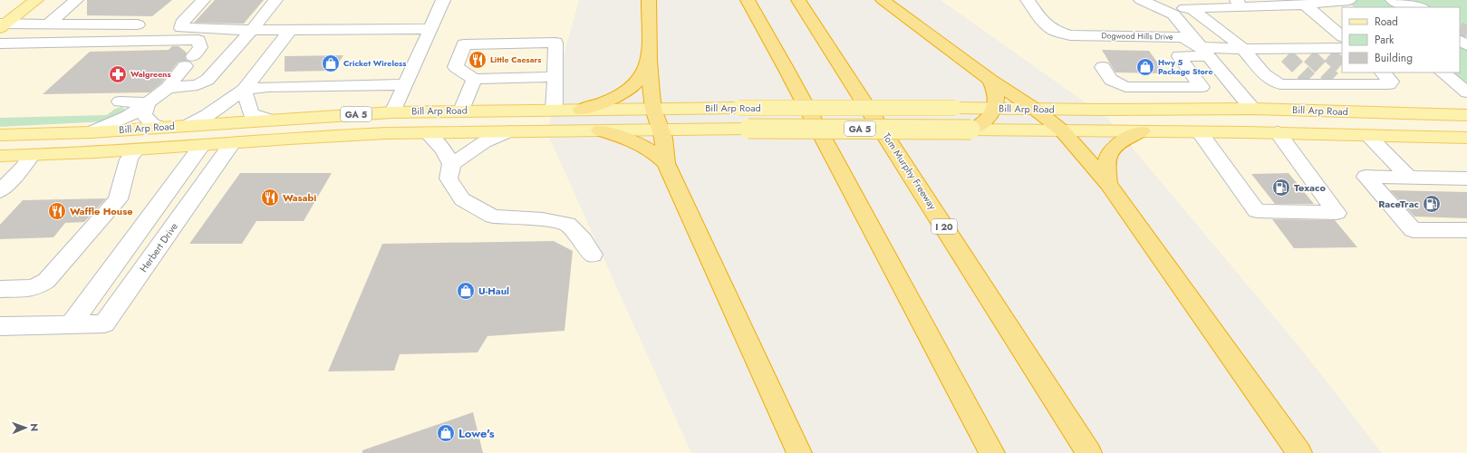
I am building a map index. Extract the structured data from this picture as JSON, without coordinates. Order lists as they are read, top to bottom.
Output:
{
  "streets": {
    "highway": ["Tom Murphy Freeway", "I 20"],
    "main road": ["Bill Arp Road", "GA 5"],
    "street": ["Dogwood Hills Drive", "Herbert Drive"]
  },
  "crossings": [
    ["Dogwood Hills Drive", "Bill Arp Road"],
    ["Bill Arp Road", "Herbert Drive"]
  ],
  "places": {
    "restaurant": ["Little Caesars", "Wasabi", "Waffle House"],
    "shop": [
      "Cricket Wireless",
      "Hwy 5 Package Store",
      "U-Haul",
      "Lowe's"
    ],
    "pharmacy": ["Walgreens"],
    "fuel station": ["Texaco", "RaceTrac"]
  },
  "legend": ["Road", "Park", "Building"],
  "north": "right"
}
